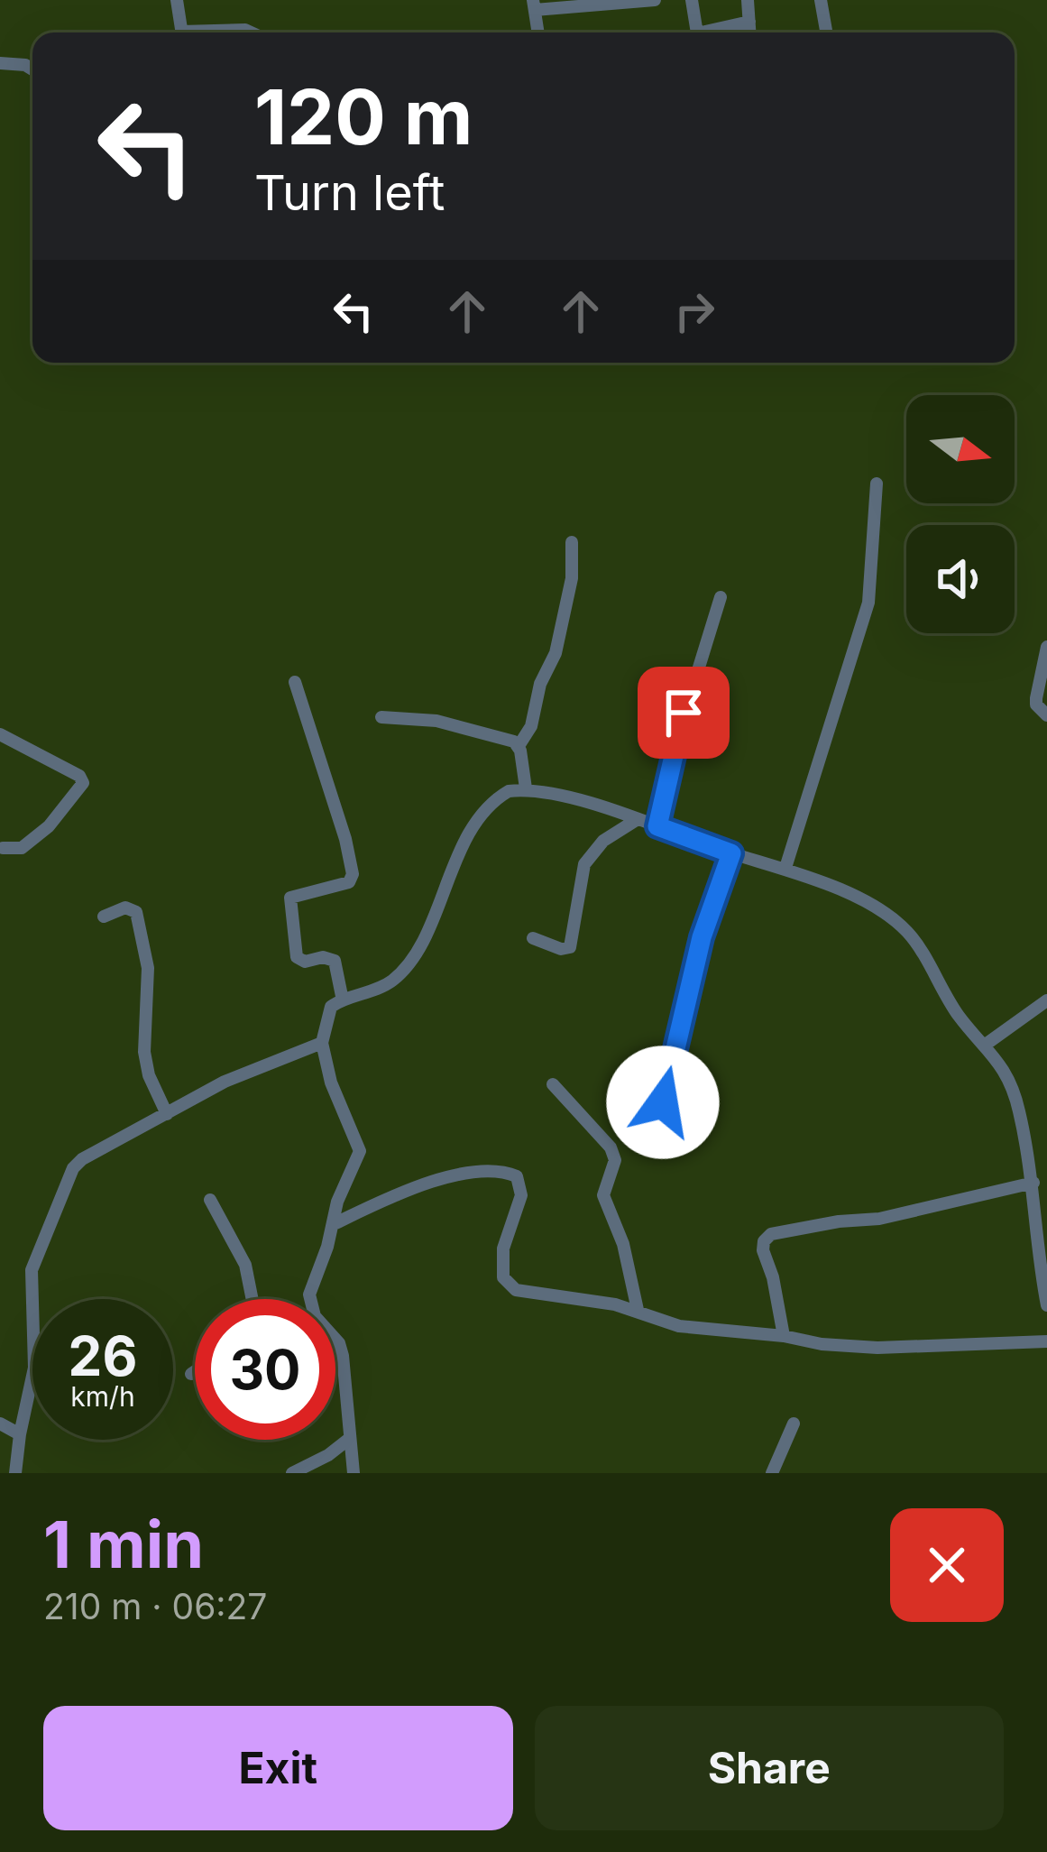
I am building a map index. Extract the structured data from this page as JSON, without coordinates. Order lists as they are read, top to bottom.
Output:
{
  "north": "right",
  "page": {
    "turn": ["120 m", "Turn left"],
    "speed": "26 km/h",
    "limit": "30",
    "heading": ["1 min", "210 m · 06:27"],
    "buttons": ["Exit", "Share"]
  }
}
